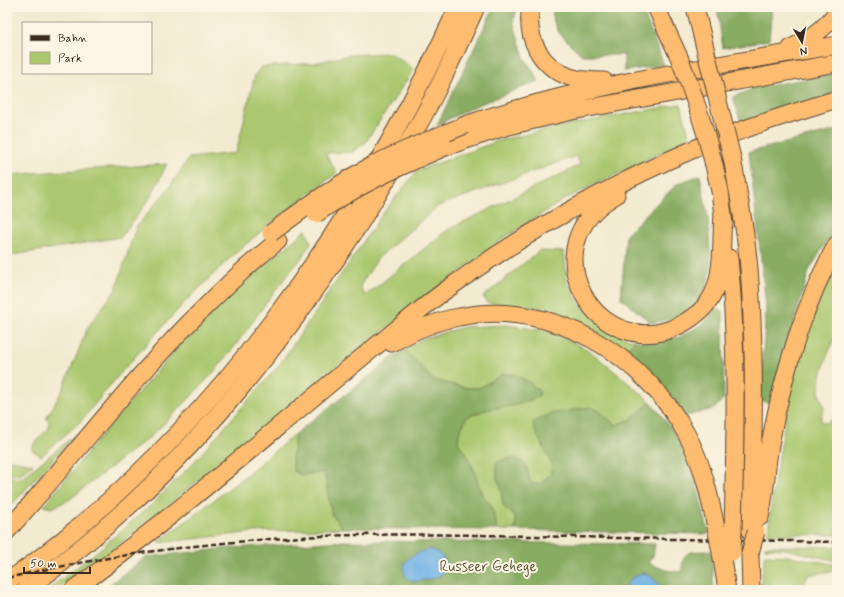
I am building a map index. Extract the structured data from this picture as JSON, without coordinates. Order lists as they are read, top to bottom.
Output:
{
  "parks": ["Russeer Gehege"],
  "legend": ["Bahn", "Park"],
  "scale_bar": "50 m",
  "north": "bottom"
}
